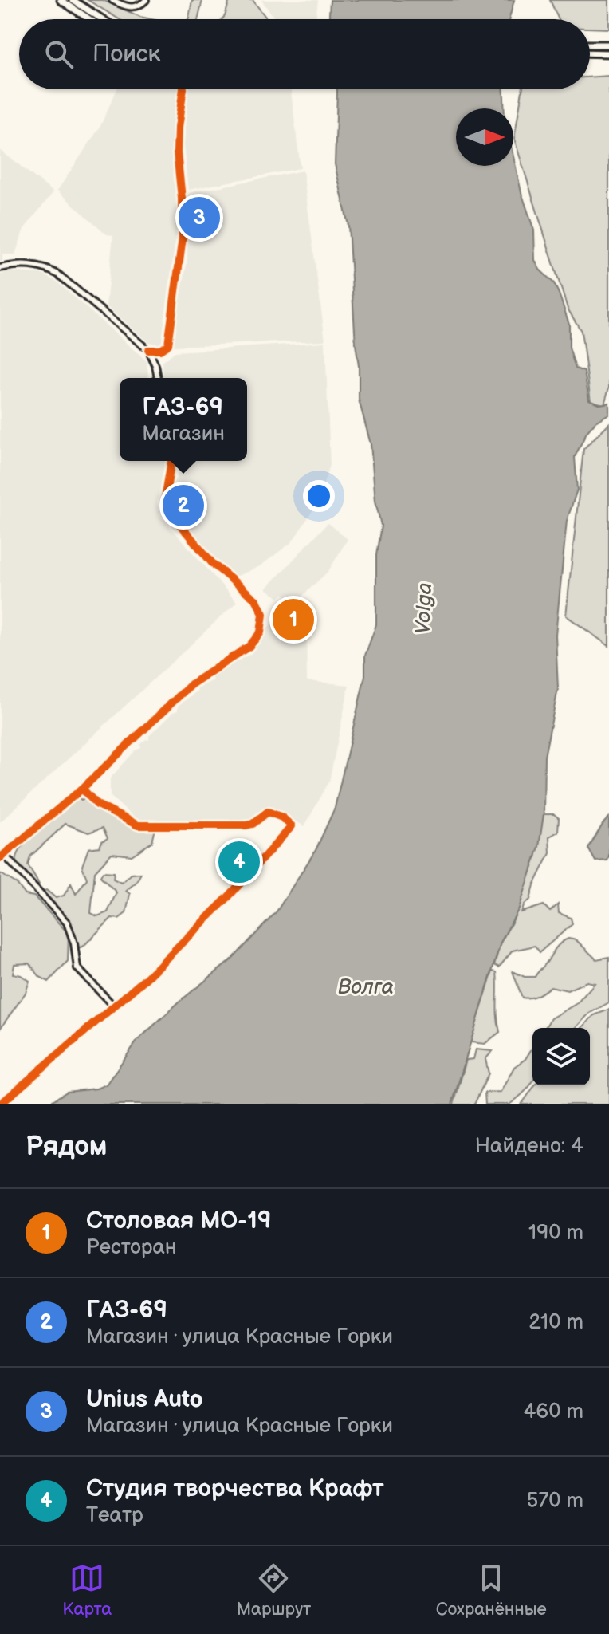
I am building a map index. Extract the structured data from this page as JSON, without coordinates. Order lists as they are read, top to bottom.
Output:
{
  "water": ["Volga", "Волга"],
  "north": "right",
  "page": {
    "search": "Поиск",
    "pins": [
      "3",
      "2",
      "1",
      "4"
    ],
    "popup": ["ГАЗ-69", "Магазин"],
    "heading": ["Рядом", "Найдено: 4"],
    "list": [
      {
        "mark": "1",
        "name": "Столовая МО-19",
        "note": "Ресторан",
        "value": "190 m"
      },
      {
        "mark": "2",
        "name": "ГАЗ-69",
        "note": "Магазин · улица Красные Горки",
        "value": "210 m"
      },
      {
        "mark": "3",
        "name": "Unius Auto",
        "note": "Магазин · улица Красные Горки",
        "value": "460 m"
      },
      {
        "mark": "4",
        "name": "Студия творчества Крафт",
        "note": "Театр",
        "value": "570 m"
      }
    ],
    "nav": ["Карта", "Маршрут", "Сохранённые"]
  }
}
